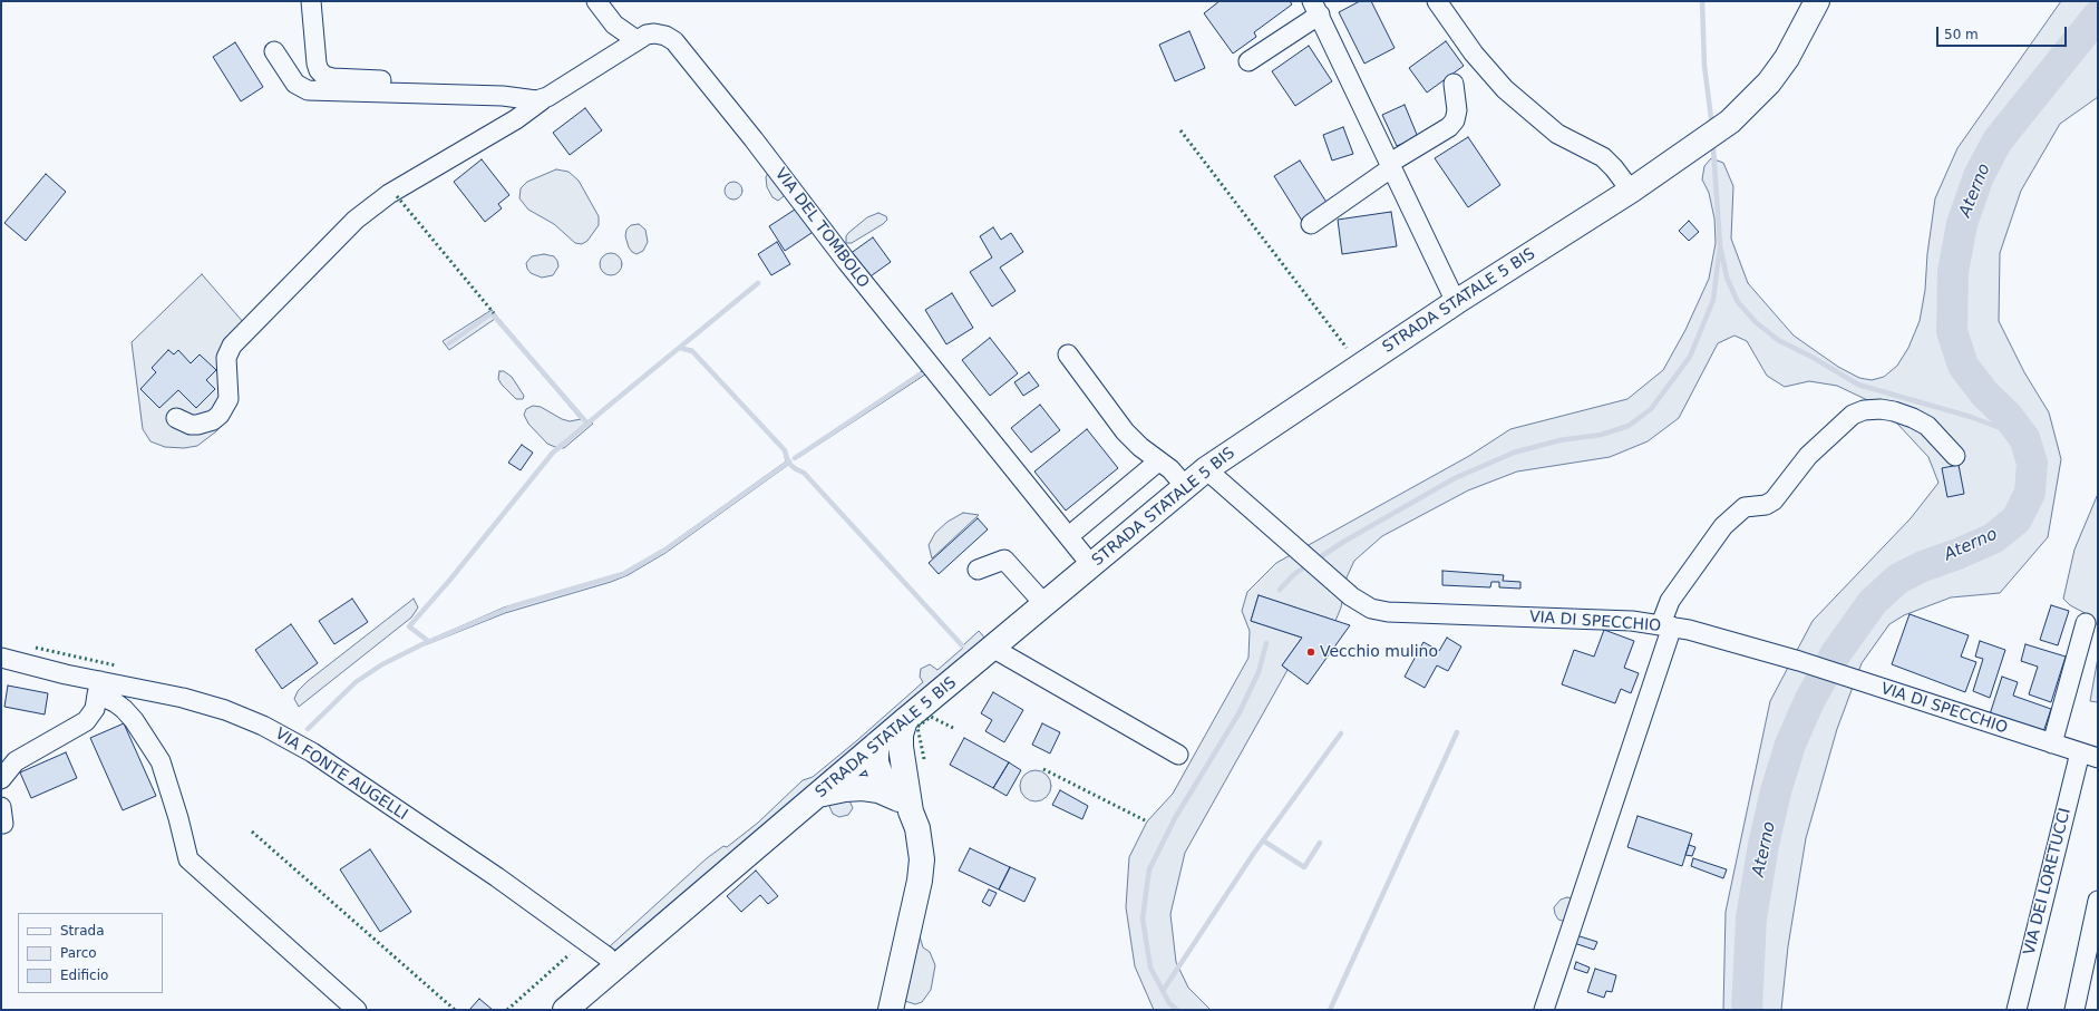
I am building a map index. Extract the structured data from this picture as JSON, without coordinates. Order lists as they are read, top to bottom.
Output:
{
  "streets": {
    "main road": ["STRADA STATALE 5 BIS"],
    "street": [
      "VIA DEL TOMBOLO",
      "VIA DI SPECCHIO",
      "VIA FONTE AUGELLI",
      "VIA DEI LORETUCCI"
    ]
  },
  "crossings": [
    ["VIA DEL TOMBOLO", "STRADA STATALE 5 BIS"],
    ["STRADA STATALE 5 BIS", "VIA DI SPECCHIO"],
    ["STRADA STATALE 5 BIS", "VIA FONTE AUGELLI"],
    ["VIA DI SPECCHIO", "VIA DEI LORETUCCI"]
  ],
  "water": ["Aterno"],
  "places": ["Vecchio mulino"],
  "legend": ["Strada", "Parco", "Edificio"],
  "scale_bar": "50 m"
}
